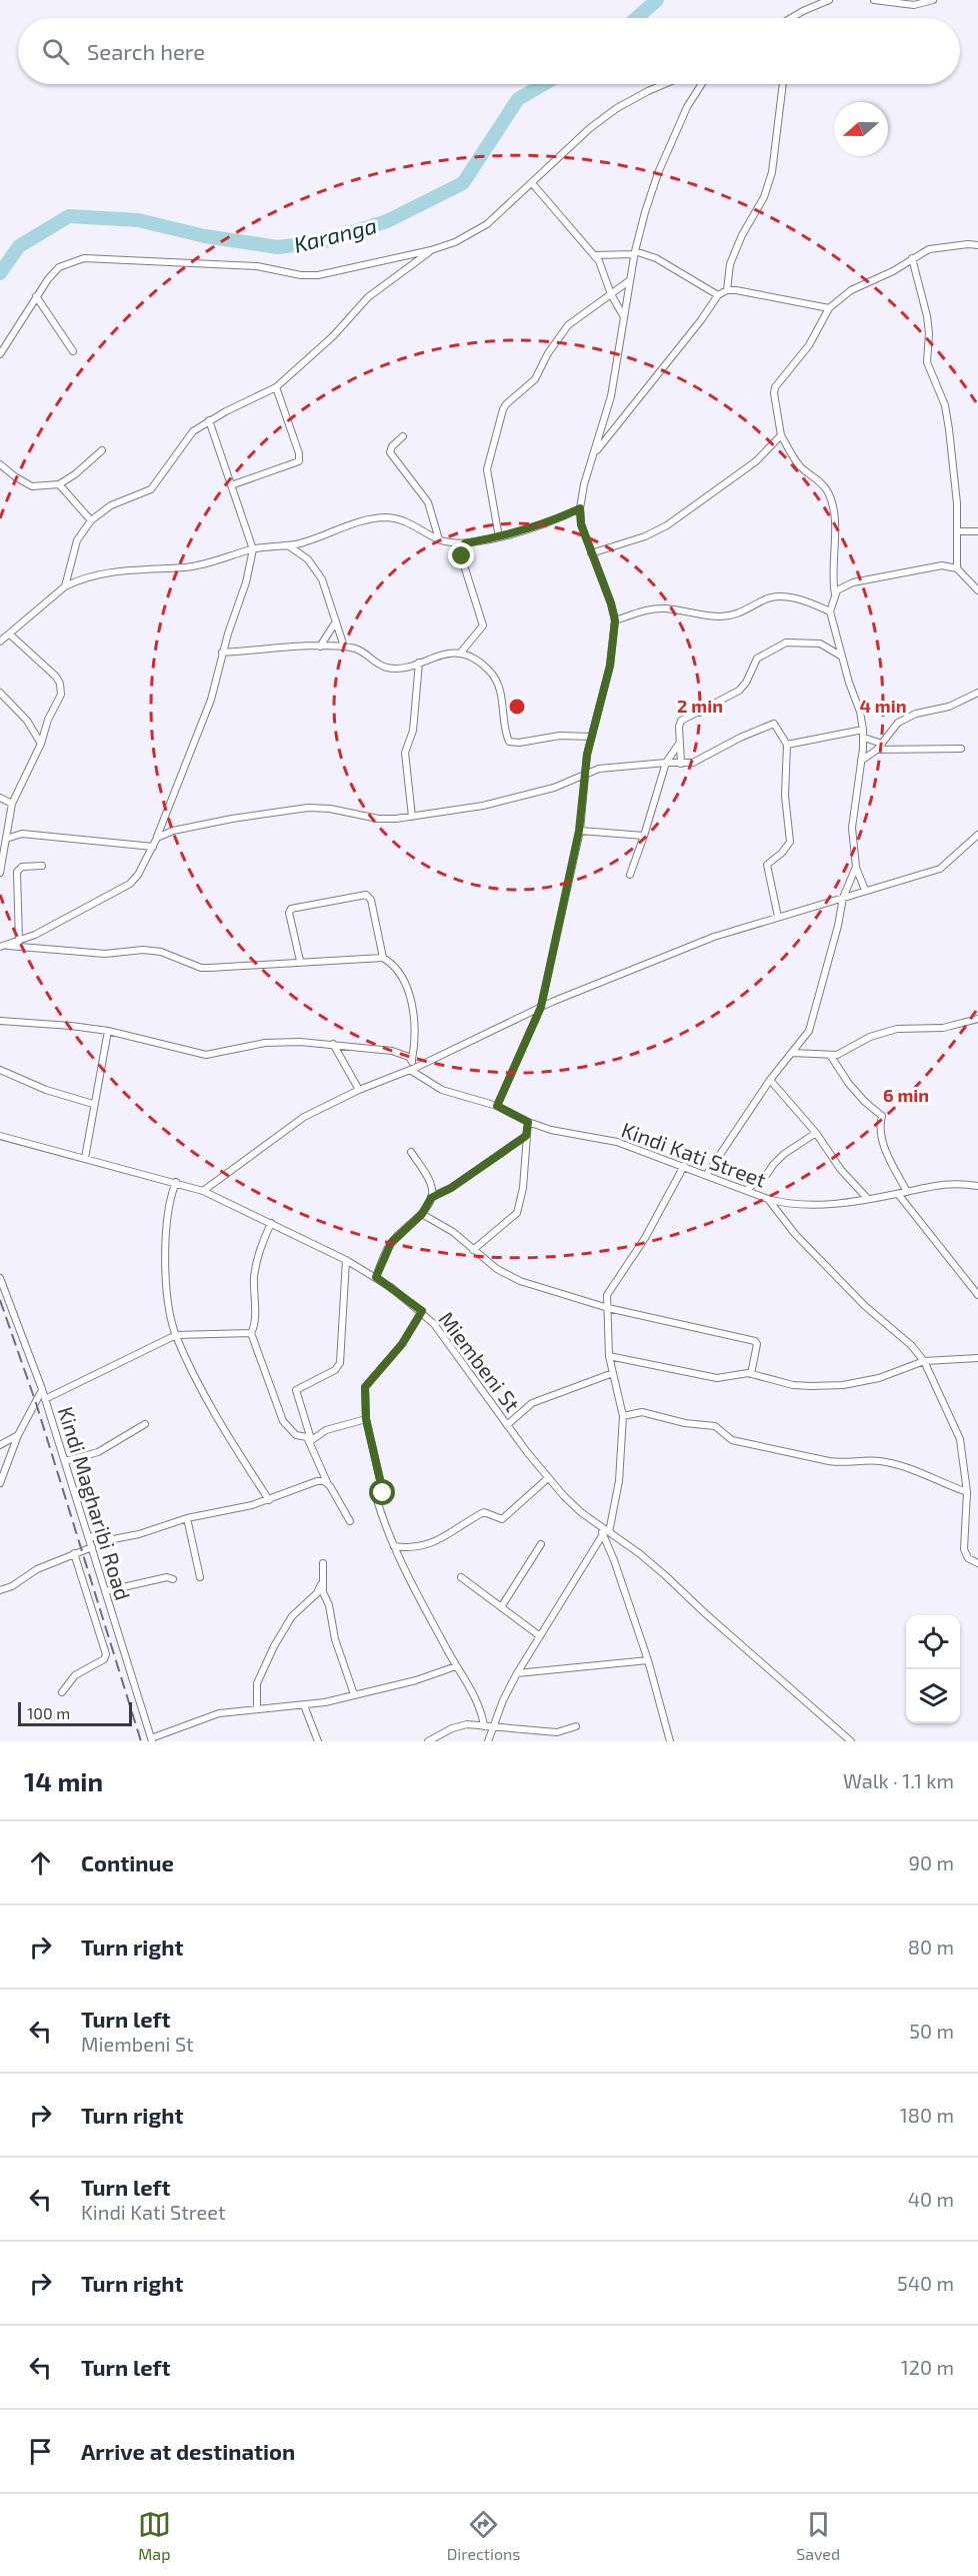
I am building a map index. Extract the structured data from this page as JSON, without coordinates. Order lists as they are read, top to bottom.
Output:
{
  "streets": {
    "street": ["Kindi Kati Street", "Miembeni St", "Kindi Magharibi Road"]
  },
  "water": ["Karanga"],
  "scale_bar": "100 m",
  "north": "left",
  "page": {
    "search": "Search here",
    "scale": "100 m",
    "heading": ["14 min", "Walk · 1.1 km"],
    "list": [
      ["Continue", "90 m"],
      ["Turn right", "80 m"],
      ["Turn left", "Miembeni St", "50 m"],
      ["Turn right", "180 m"],
      ["Turn left", "Kindi Kati Street", "40 m"],
      ["Turn right", "540 m"],
      ["Turn left", "120 m"],
      "Arrive at destination"
    ],
    "nav": ["Map", "Directions", "Saved"]
  },
  "rings": ["2 min", "4 min", "6 min"]
}
